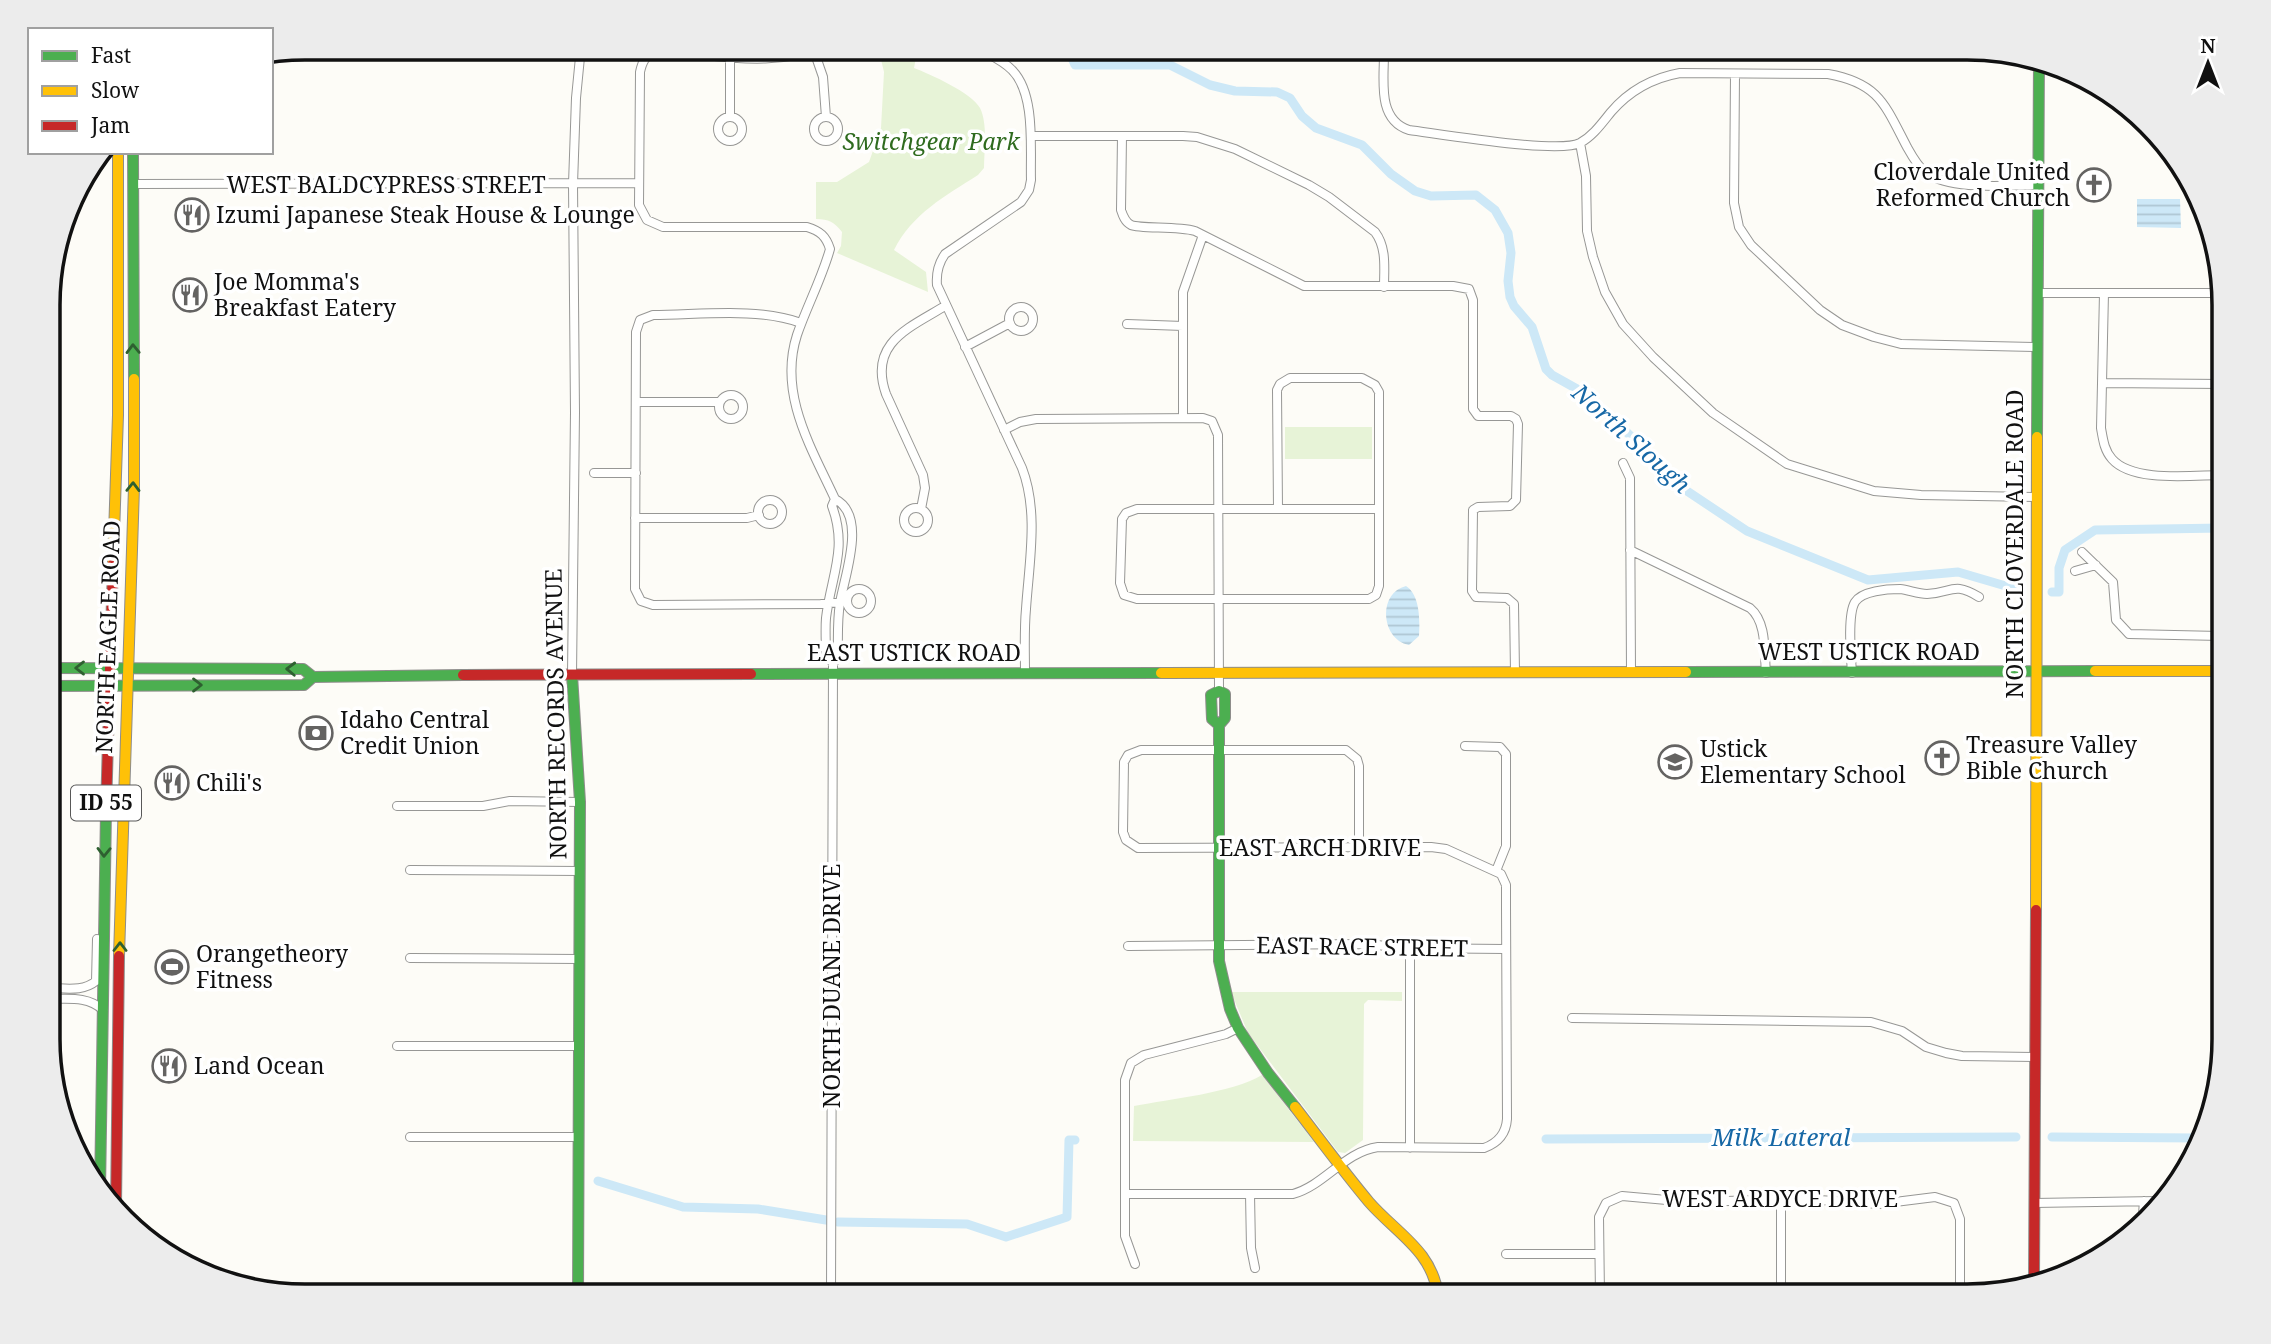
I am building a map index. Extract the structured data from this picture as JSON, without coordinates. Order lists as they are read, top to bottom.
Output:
{
  "streets": {
    "main road": [
      "NORTH CLOVERDALE ROAD",
      "NORTH EAGLE ROAD",
      "WEST USTICK ROAD",
      "EAST USTICK ROAD",
      "NORTH RECORDS AVENUE",
      "ID 55"
    ],
    "street": [
      "WEST BALDCYPRESS STREET",
      "EAST ARCH DRIVE",
      "EAST RACE STREET",
      "NORTH DUANE DRIVE",
      "WEST ARDYCE DRIVE"
    ]
  },
  "crossings": [
    ["WEST BALDCYPRESS STREET", "NORTH EAGLE ROAD"],
    ["WEST BALDCYPRESS STREET", "NORTH RECORDS AVENUE"],
    ["NORTH CLOVERDALE ROAD", "WEST USTICK ROAD"],
    ["NORTH EAGLE ROAD", "EAST USTICK ROAD"],
    ["WEST USTICK ROAD", "EAST USTICK ROAD"],
    ["EAST USTICK ROAD", "NORTH RECORDS AVENUE"],
    ["EAST USTICK ROAD", "NORTH DUANE DRIVE"],
    ["EAST ARCH DRIVE", "EAST RACE STREET"]
  ],
  "water": ["North Slough", "Milk Lateral"],
  "parks": ["Switchgear Park"],
  "places": {
    "church": ["Cloverdale United Reformed Church", "Treasure Valley Bible Church"],
    "restaurant": [
      "Izumi Japanese Steak House & Lounge",
      "Joe Momma's Breakfast Eatery",
      "Chili's",
      "Land Ocean"
    ],
    "bank": ["Idaho Central Credit Union"],
    "school or university": ["Ustick Elementary School"],
    "sports": ["Orangetheory Fitness"]
  },
  "legend": ["Fast", "Slow", "Jam"],
  "north": "top"
}
